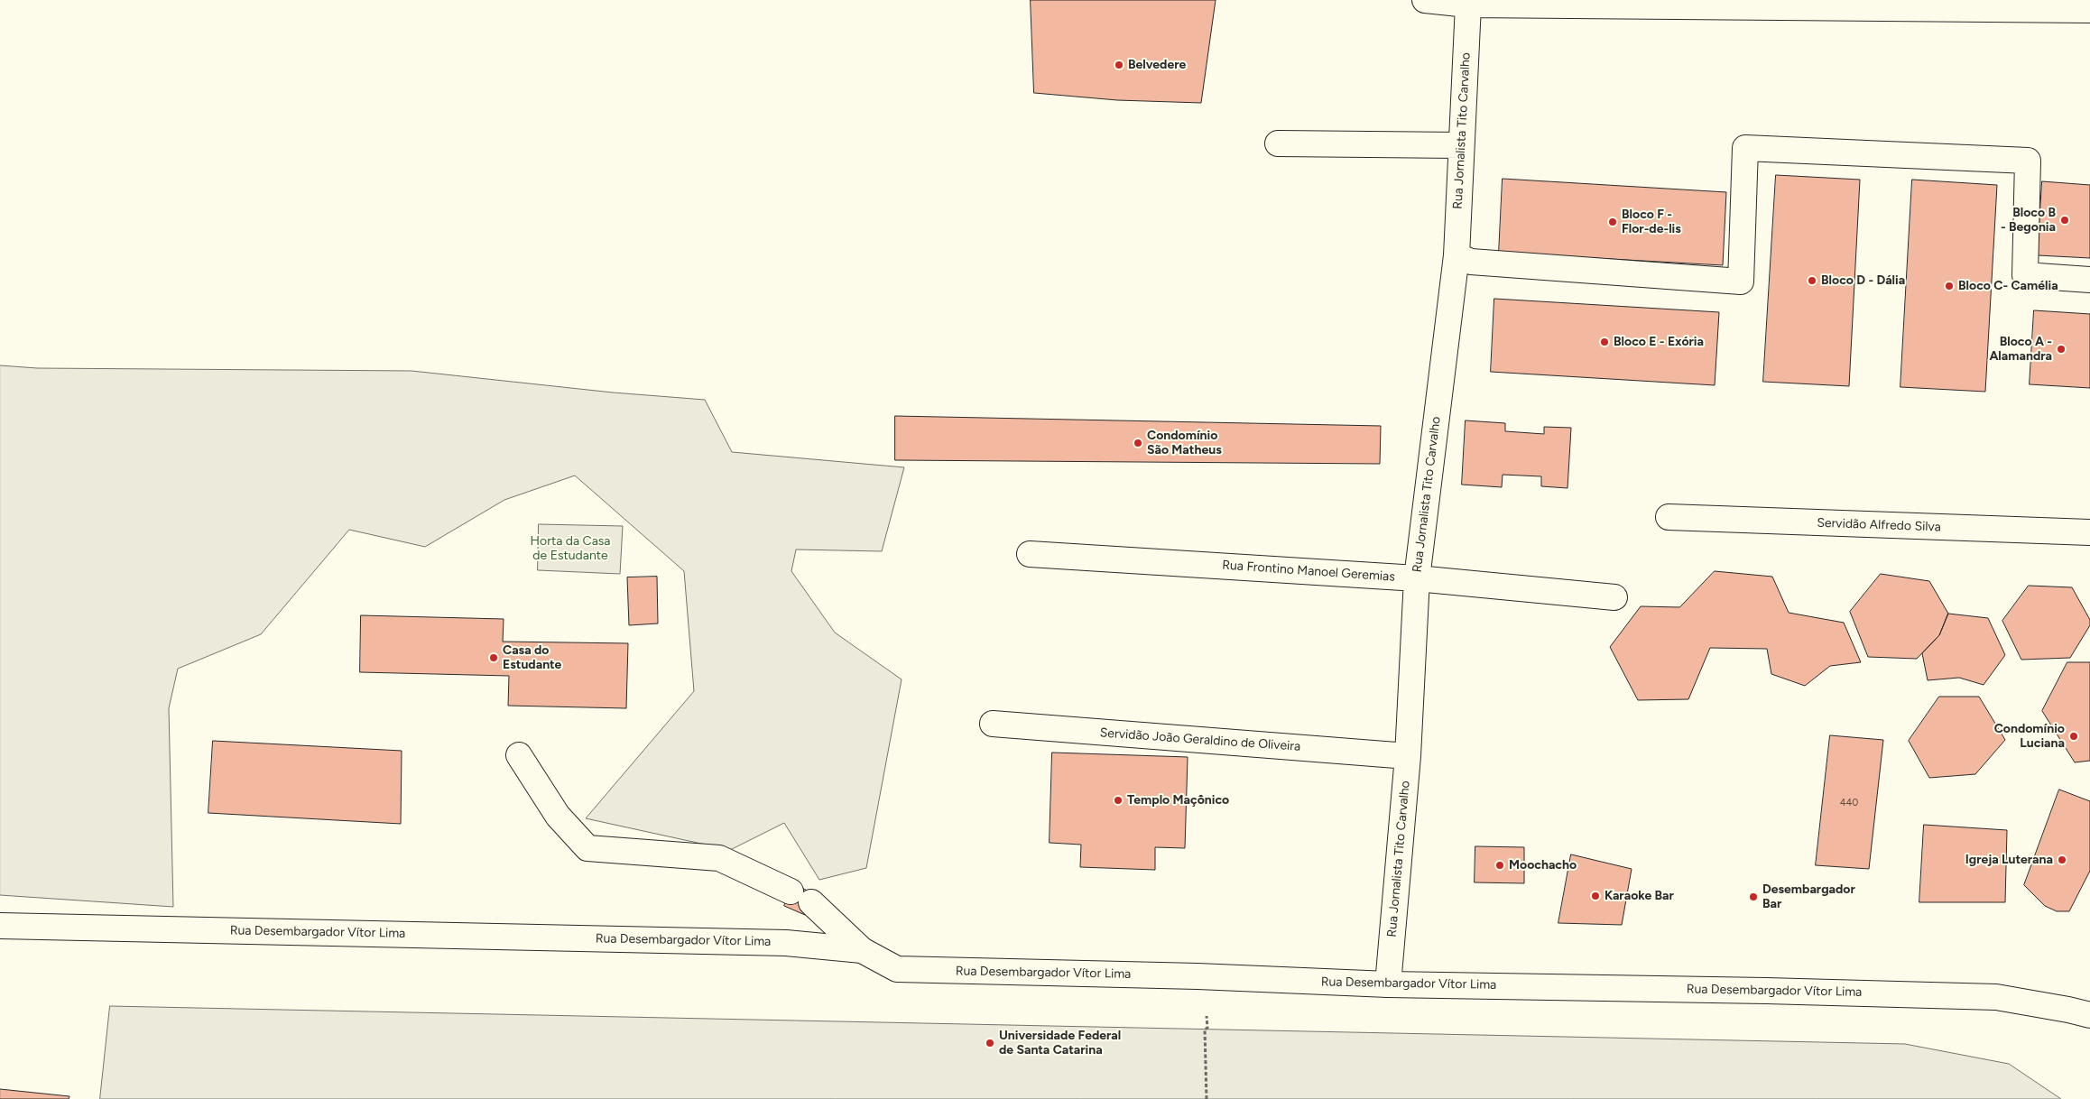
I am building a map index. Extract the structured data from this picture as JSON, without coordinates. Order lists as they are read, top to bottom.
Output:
{
  "streets": {
    "street": [
      "Rua Jornalista Tito Carvalho",
      "Servidão Alfredo Silva",
      "Rua Frontino Manoel Geremias",
      "Servidão João Geraldino de Oliveira",
      "Rua Desembargador Vítor Lima"
    ]
  },
  "crossings": [
    ["Rua Jornalista Tito Carvalho", "Rua Frontino Manoel Geremias"],
    ["Rua Jornalista Tito Carvalho", "Servidão João Geraldino de Oliveira"],
    ["Rua Jornalista Tito Carvalho", "Rua Desembargador Vítor Lima"]
  ],
  "parks": ["Horta da Casa de Estudante"],
  "places": [
    "Belvedere",
    "Bloco B - Begonia",
    "Bloco F - Flor-de-lis",
    "Bloco D - Dália",
    "Bloco C- Camélia",
    "Bloco E - Exória",
    "Bloco A - Alamandra",
    "Condomínio São Matheus",
    "Casa do Estudante",
    "Condomínio Luciana",
    "Templo Maçônico",
    "Igreja Luterana",
    "Moochacho",
    "Karaoke Bar",
    "Desembargador Bar",
    "Universidade Federal de Santa Catarina"
  ],
  "house_numbers": ["440"]
}
